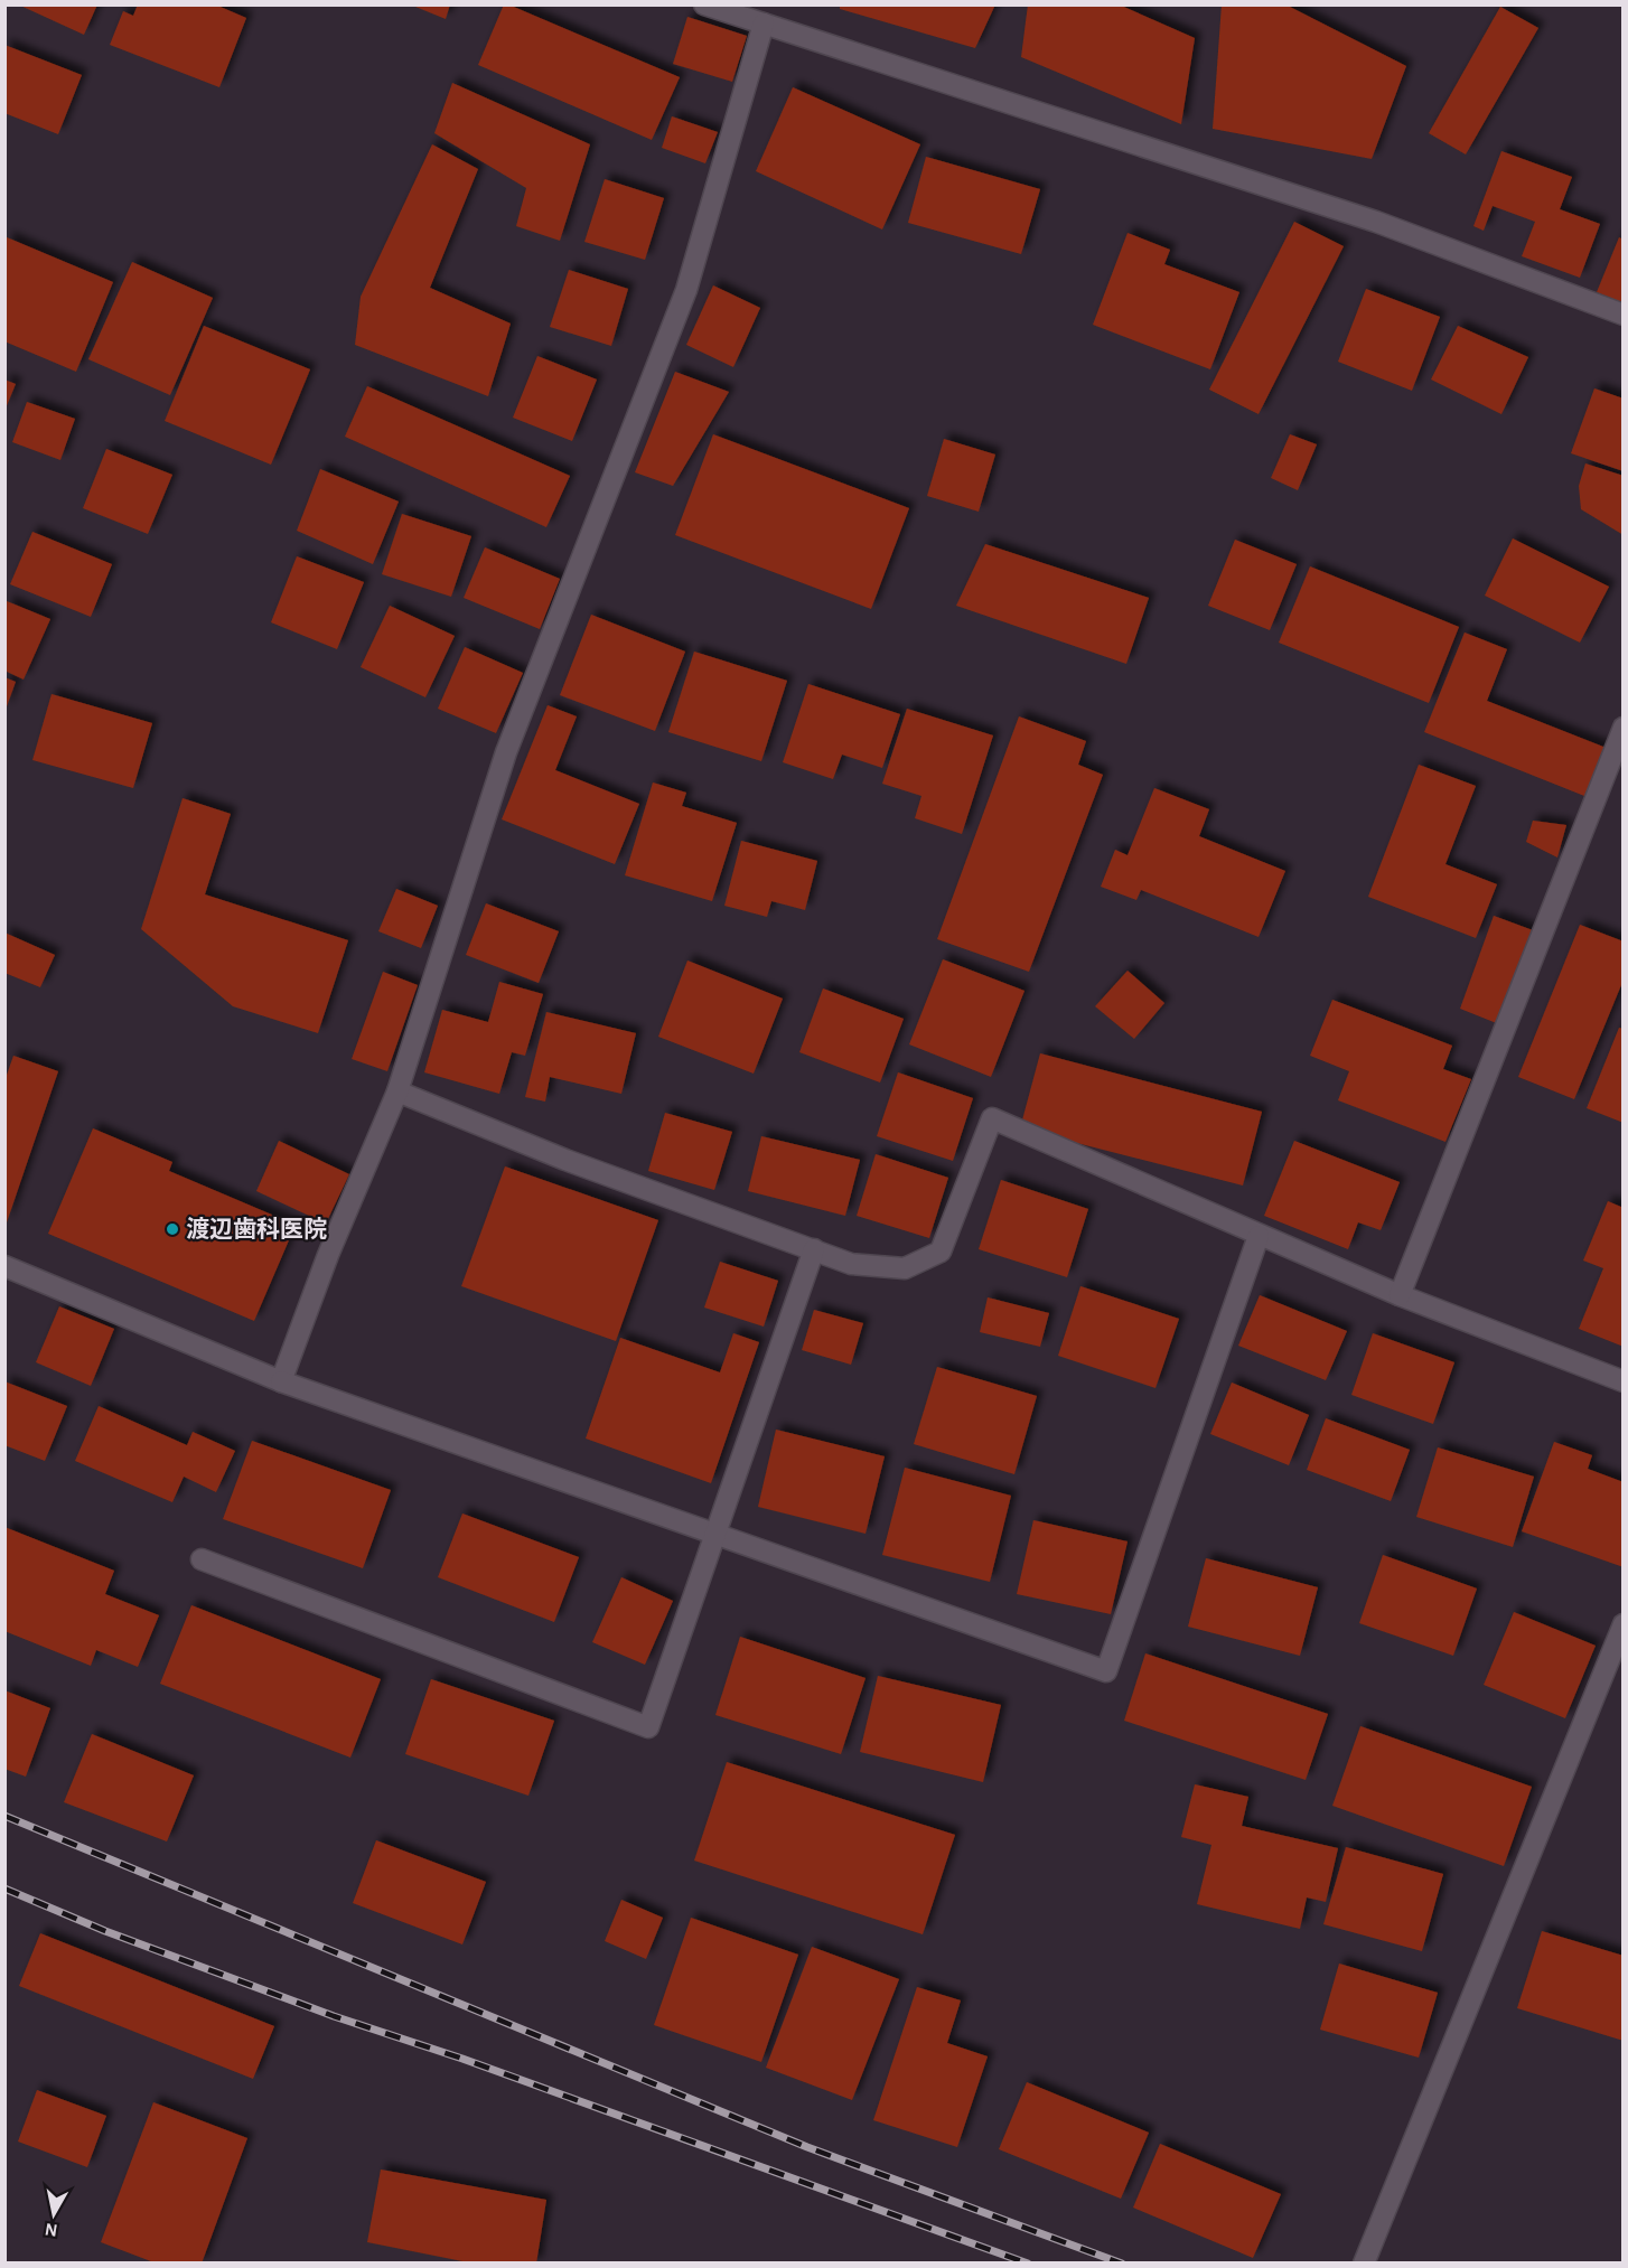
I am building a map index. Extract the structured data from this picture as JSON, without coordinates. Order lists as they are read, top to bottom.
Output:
{
  "places": ["渡辺歯科医院"],
  "north": "bottom"
}
